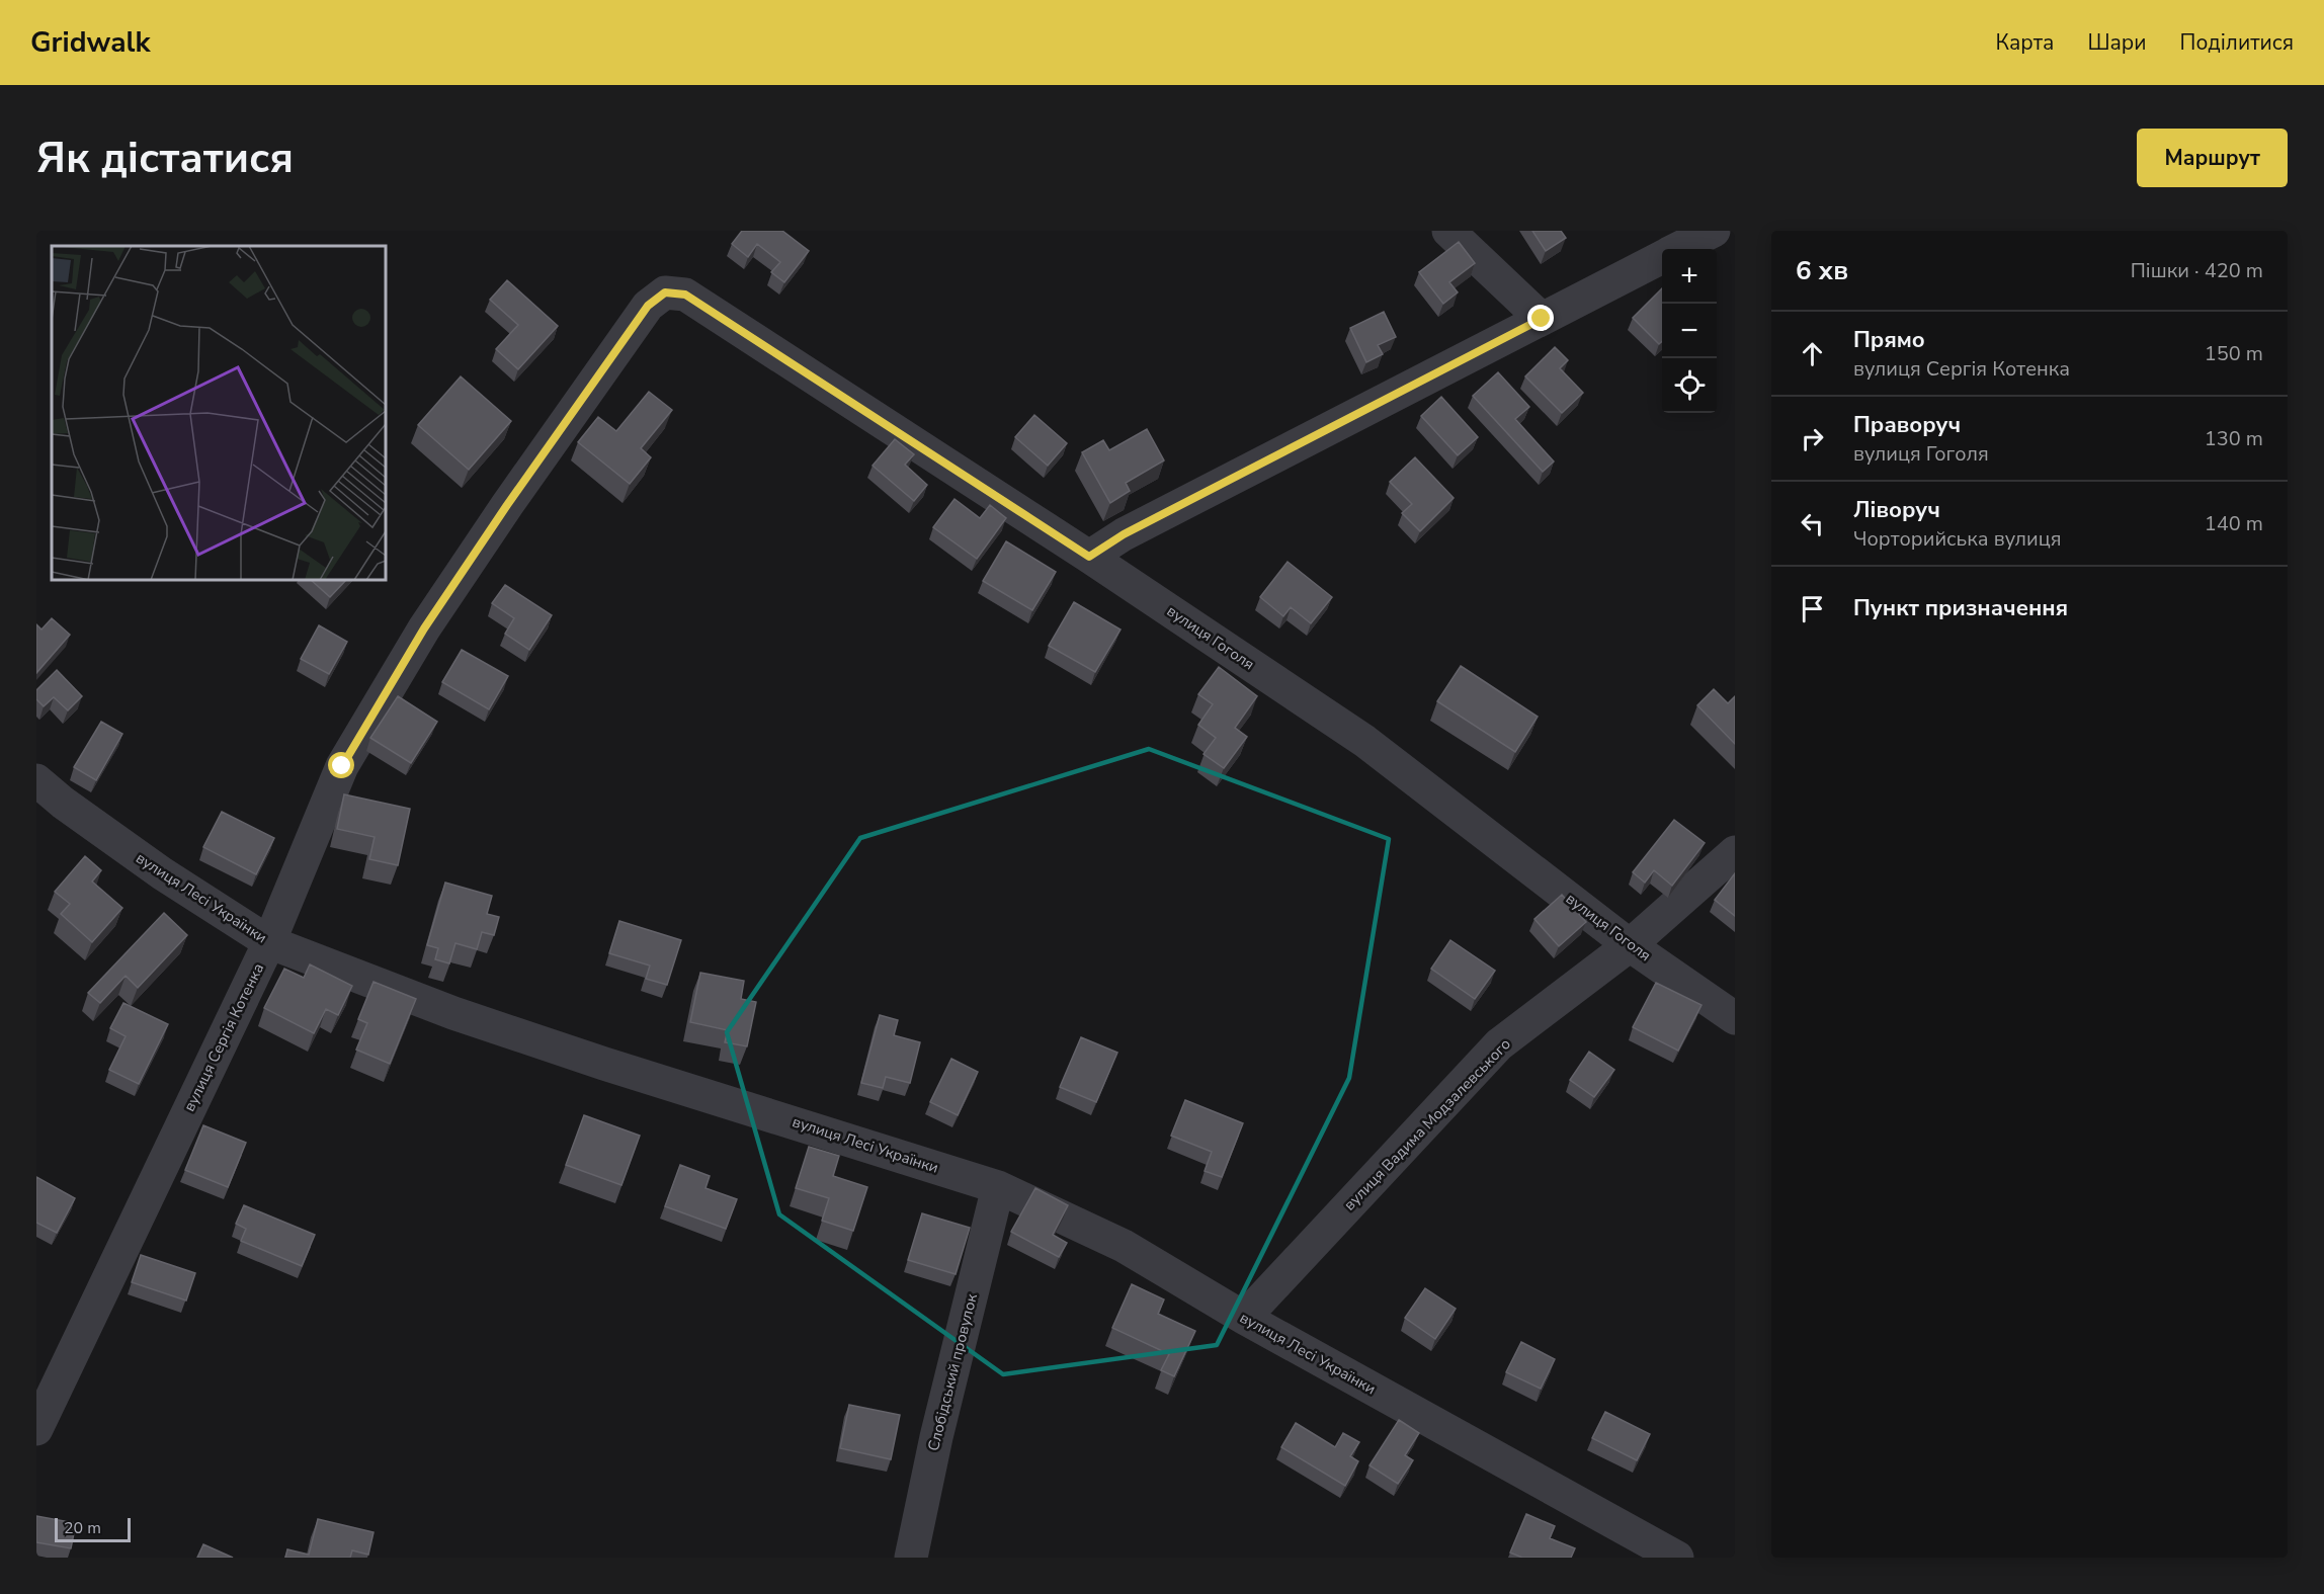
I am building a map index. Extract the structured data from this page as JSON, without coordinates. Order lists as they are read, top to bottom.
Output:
{
  "streets": {
    "street": [
      "вулиця Гоголя",
      "вулиця Лесі Українки",
      "вулиця Сергія Котенка",
      "вулиця Вадима Модзалевського",
      "Слобідський провулок"
    ]
  },
  "crossings": [
    ["вулиця Гоголя", "вулиця Сергія Котенка"],
    ["вулиця Гоголя", "вулиця Вадима Модзалевського"],
    ["вулиця Лесі Українки", "вулиця Сергія Котенка"],
    ["вулиця Лесі Українки", "вулиця Вадима Модзалевського"],
    ["вулиця Лесі Українки", "Слобідський провулок"]
  ],
  "scale_bar": "20 m",
  "page": {
    "header": "Gridwalk",
    "nav": ["Карта", "Шари", "Поділитися"],
    "buttons": "Маршрут",
    "title": "Як дістатися",
    "heading": ["6 хв", "Пішки · 420 m"],
    "map_buttons": ["+", "−"],
    "list": [
      ["Прямо", "вулиця Сергія Котенка", "150 m"],
      ["Праворуч", "вулиця Гоголя", "130 m"],
      ["Ліворуч", "Чорторийська вулиця", "140 m"],
      "Пункт призначення"
    ],
    "scale": "20 m"
  }
}
